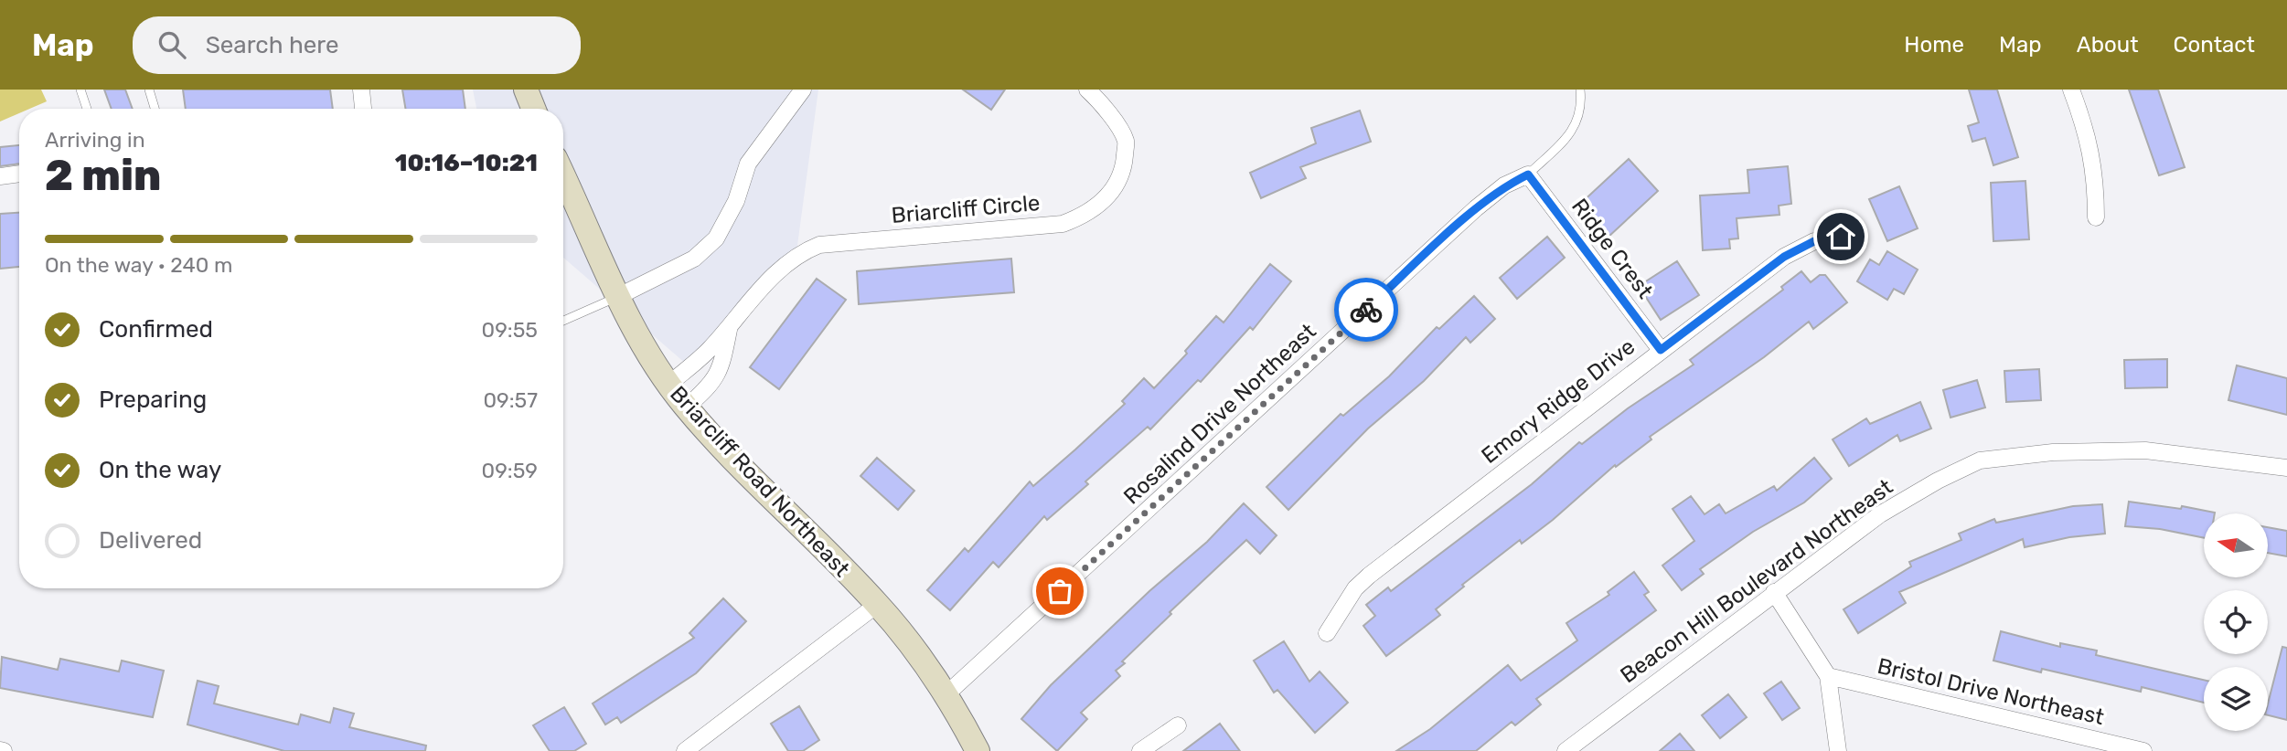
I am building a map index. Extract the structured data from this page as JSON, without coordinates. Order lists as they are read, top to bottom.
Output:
{
  "streets": {
    "main road": ["Briarcliff Road Northeast"],
    "street": [
      "Briarcliff Circle",
      "Ridge Crest",
      "Emory Ridge Drive",
      "Rosalind Drive Northeast",
      "Beacon Hill Boulevard Northeast",
      "Bristol Drive Northeast"
    ]
  },
  "crossings": [
    ["Briarcliff Circle", "Briarcliff Road Northeast"],
    ["Ridge Crest", "Emory Ridge Drive"],
    ["Ridge Crest", "Rosalind Drive Northeast"],
    ["Rosalind Drive Northeast", "Briarcliff Road Northeast"]
  ],
  "north": "left",
  "page": {
    "header": "Map",
    "search": "Search here",
    "nav": [
      "Home",
      "Map",
      "About",
      "Contact"
    ],
    "heading": ["2 min", "Arriving in", "10:16–10:21"],
    "bar": "On the way · 240 m",
    "list": [
      ["Confirmed", "09:55"],
      ["Preparing", "09:57"],
      ["On the way", "09:59"],
      "Delivered"
    ]
  }
}
